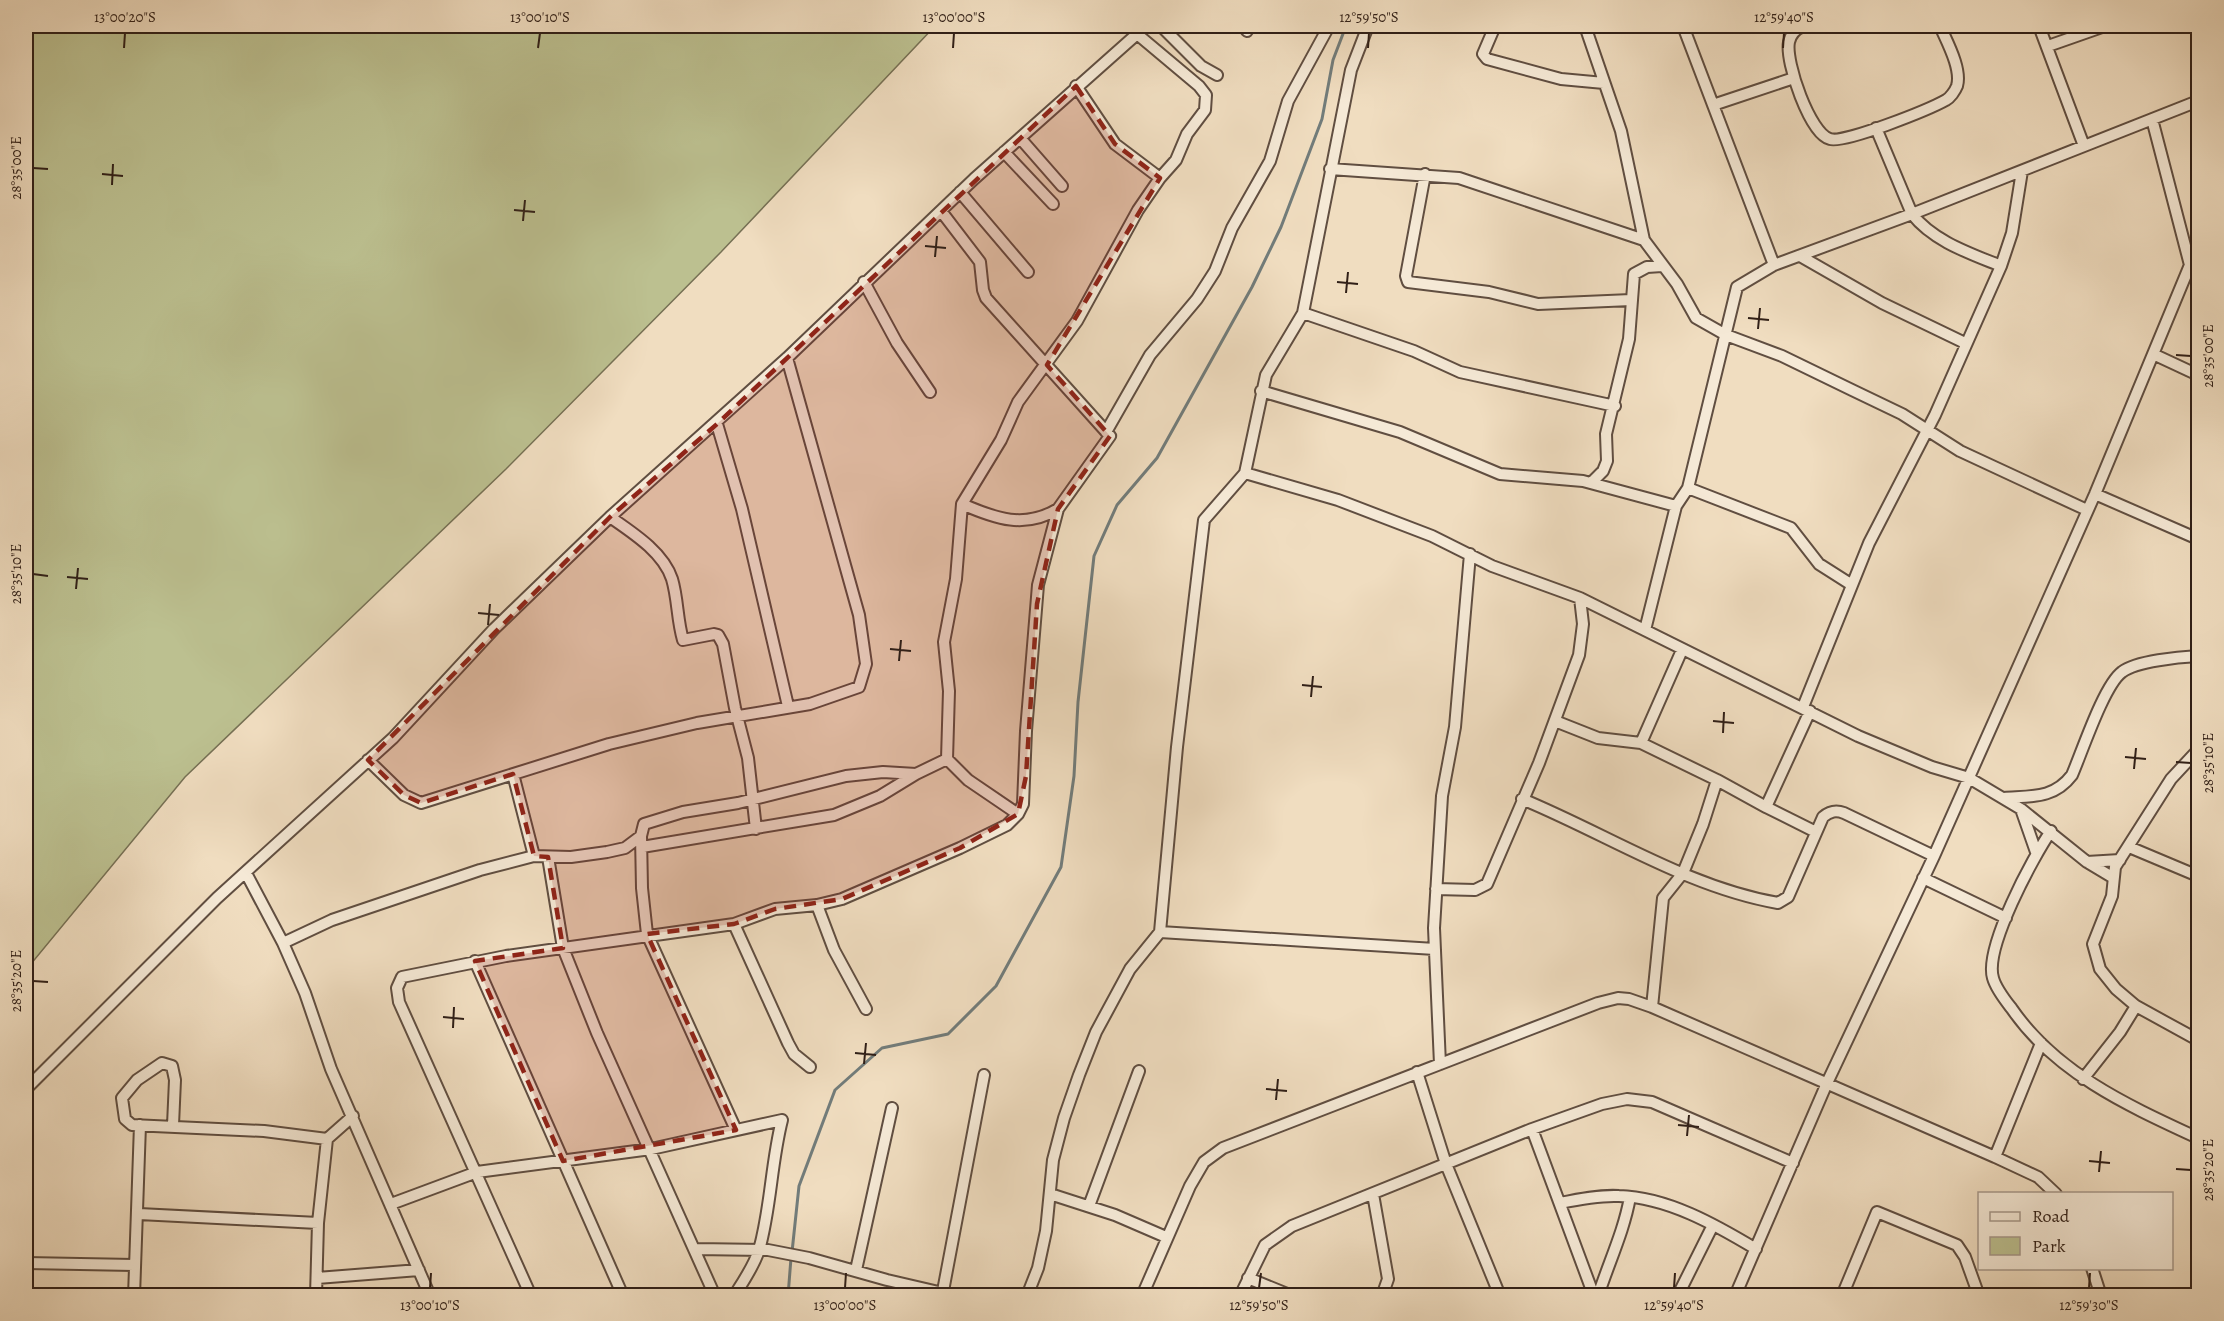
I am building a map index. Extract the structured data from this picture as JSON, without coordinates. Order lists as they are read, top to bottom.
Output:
{
  "legend": ["Road", "Park"],
  "coordinates": [
    "13°00'20\"S",
    "13°00'10\"S",
    "13°00'00\"S",
    "12°59'50\"S",
    "12°59'40\"S",
    "28°35'00\"E",
    "28°35'10\"E",
    "28°35'20\"E",
    "12°59'30\"S"
  ]
}
